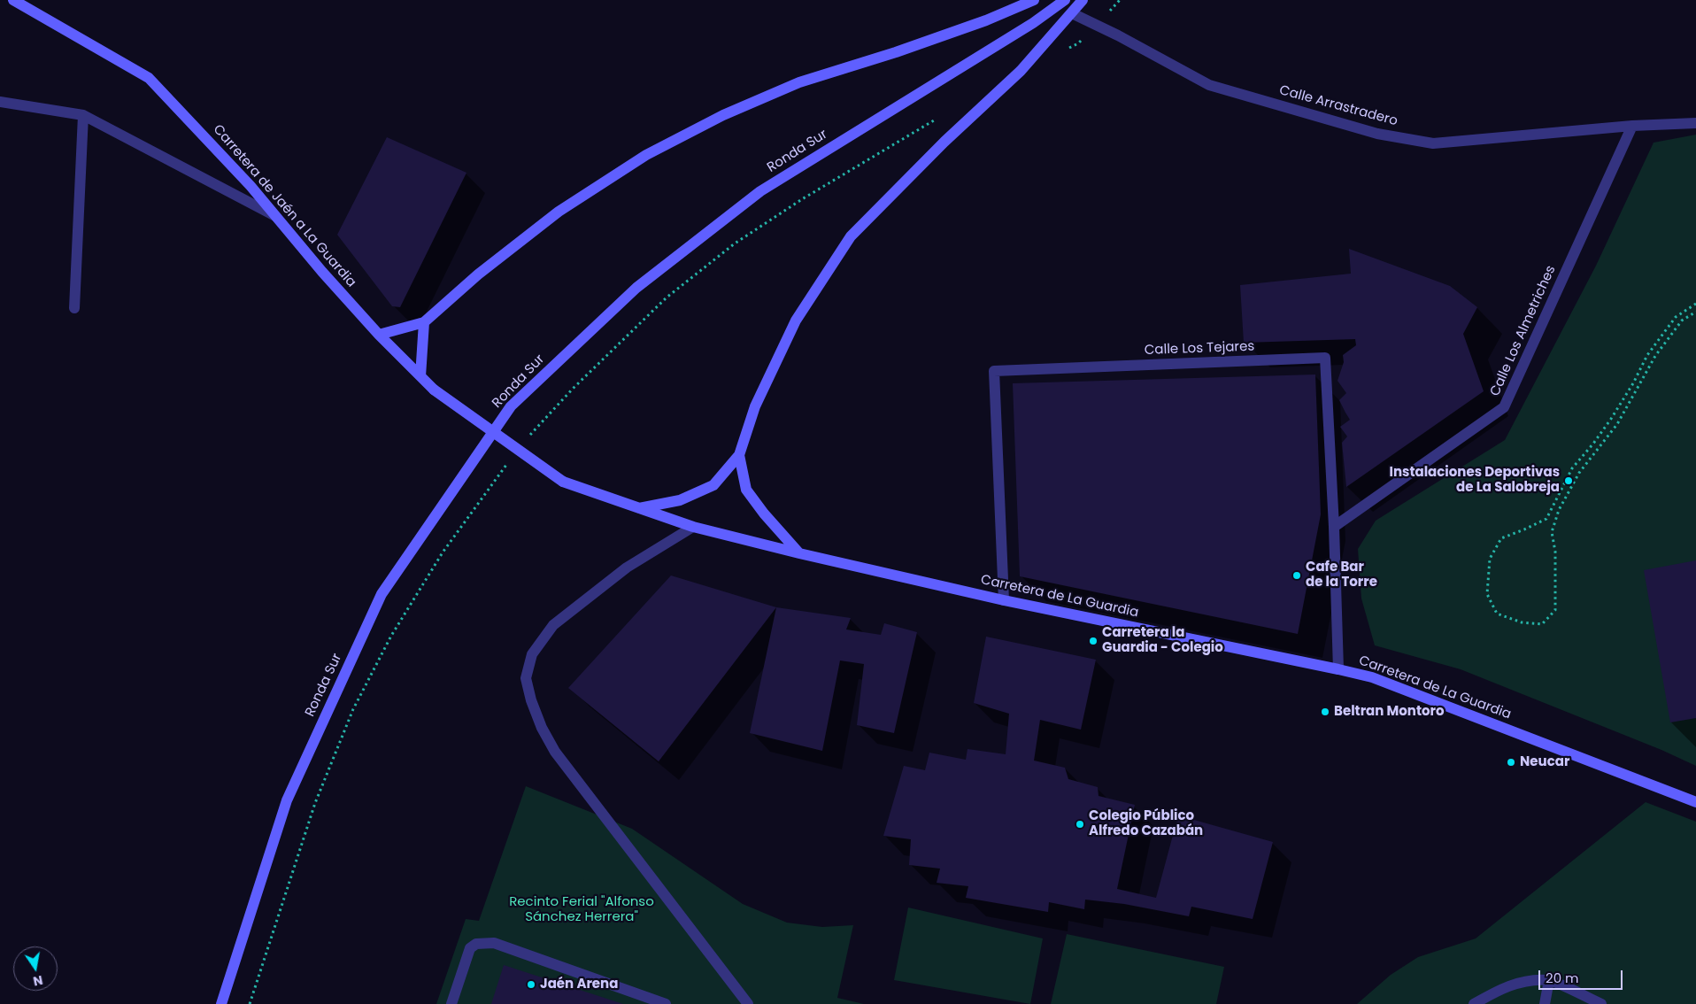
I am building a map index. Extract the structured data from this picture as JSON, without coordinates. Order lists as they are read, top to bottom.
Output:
{
  "streets": {
    "main road": ["Ronda Sur", "Carretera de Jaén a La Guardia", "Carretera de La Guardia"],
    "street": ["Calle Arrastradero", "Calle Los Almetriches", "Calle Los Tejares"]
  },
  "crossings": [
    ["Calle Arrastradero", "Calle Los Almetriches"],
    ["Carretera de Jaén a La Guardia", "Carretera de La Guardia"],
    ["Calle Los Almetriches", "Calle Los Tejares"],
    ["Calle Los Tejares", "Carretera de La Guardia"]
  ],
  "parks": ["Recinto Ferial \"Alfonso Sánchez Herrera\""],
  "places": [
    "Instalaciones Deportivas de La Salobreja",
    "Cafe Bar de la Torre",
    "Carretera la Guardia - Colegio",
    "Beltran Montoro",
    "Neucar",
    "Colegio Público Alfredo Cazabán",
    "Jaén Arena"
  ],
  "scale_bar": "20 m",
  "north": "bottom"
}
